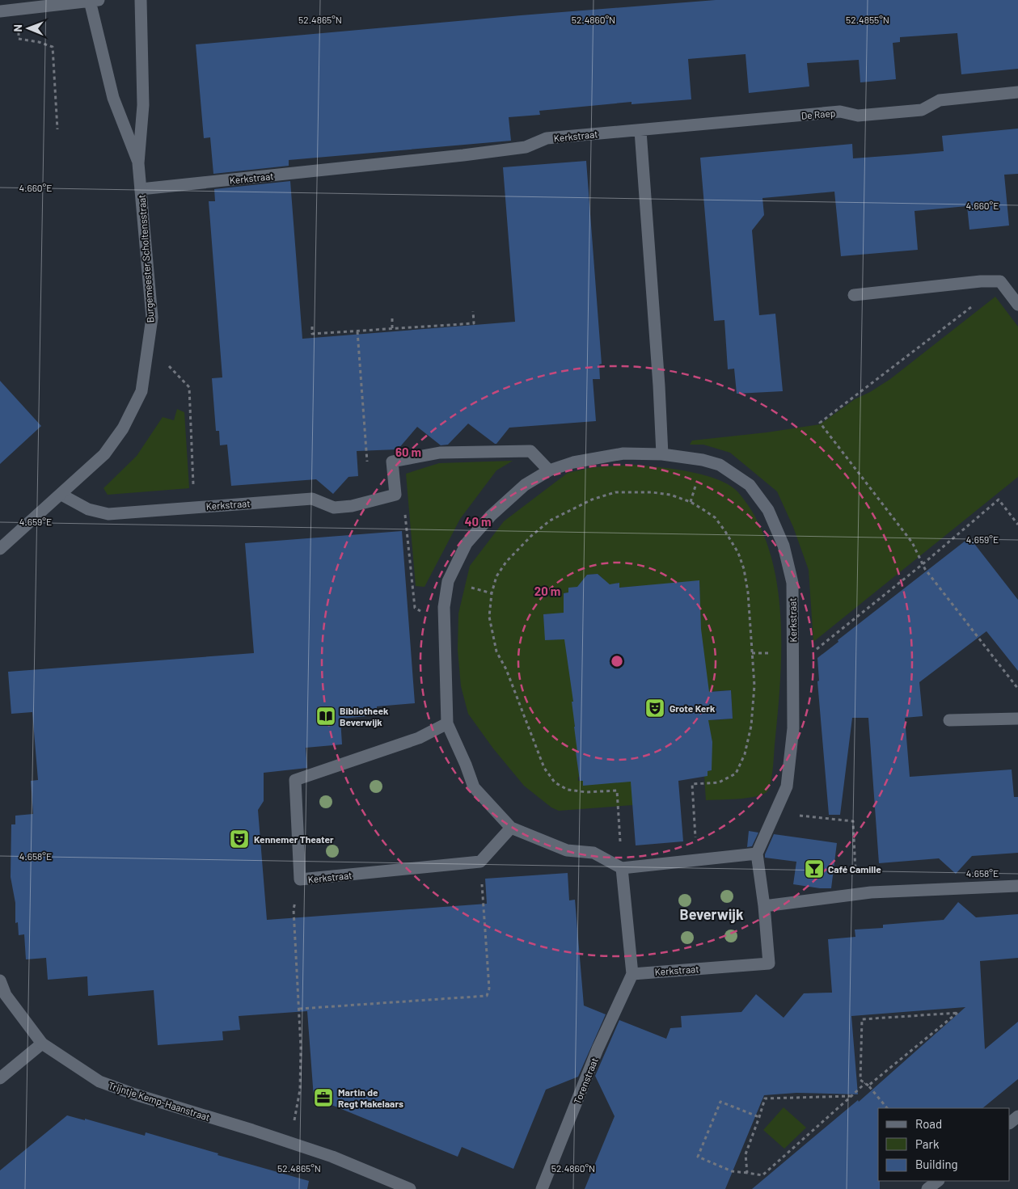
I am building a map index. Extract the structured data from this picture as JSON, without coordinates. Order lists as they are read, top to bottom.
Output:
{
  "streets": {
    "street": [
      "De Raep",
      "Kerkstraat",
      "Burgemeester Scholtensstraat",
      "Torenstraat",
      "Trijntje Kemp-Haanstraat"
    ]
  },
  "crossings": [
    ["De Raep", "Kerkstraat"],
    ["Kerkstraat", "Burgemeester Scholtensstraat"],
    ["Kerkstraat", "Torenstraat"]
  ],
  "districts": ["Beverwijk"],
  "places": {
    "theatre": ["Grote Kerk", "Kennemer Theater"],
    "library": ["Bibliotheek Beverwijk"],
    "bar": ["Café Camille"],
    "office": ["Martin de Regt Makelaars"]
  },
  "legend": ["Road", "Park", "Building"],
  "north": "left",
  "coordinates": [
    "52.4865°N",
    "52.4860°N",
    "52.4855°N",
    "4.660°E",
    "4.659°E",
    "4.658°E"
  ],
  "rings": ["60 m", "40 m", "20 m"]
}
